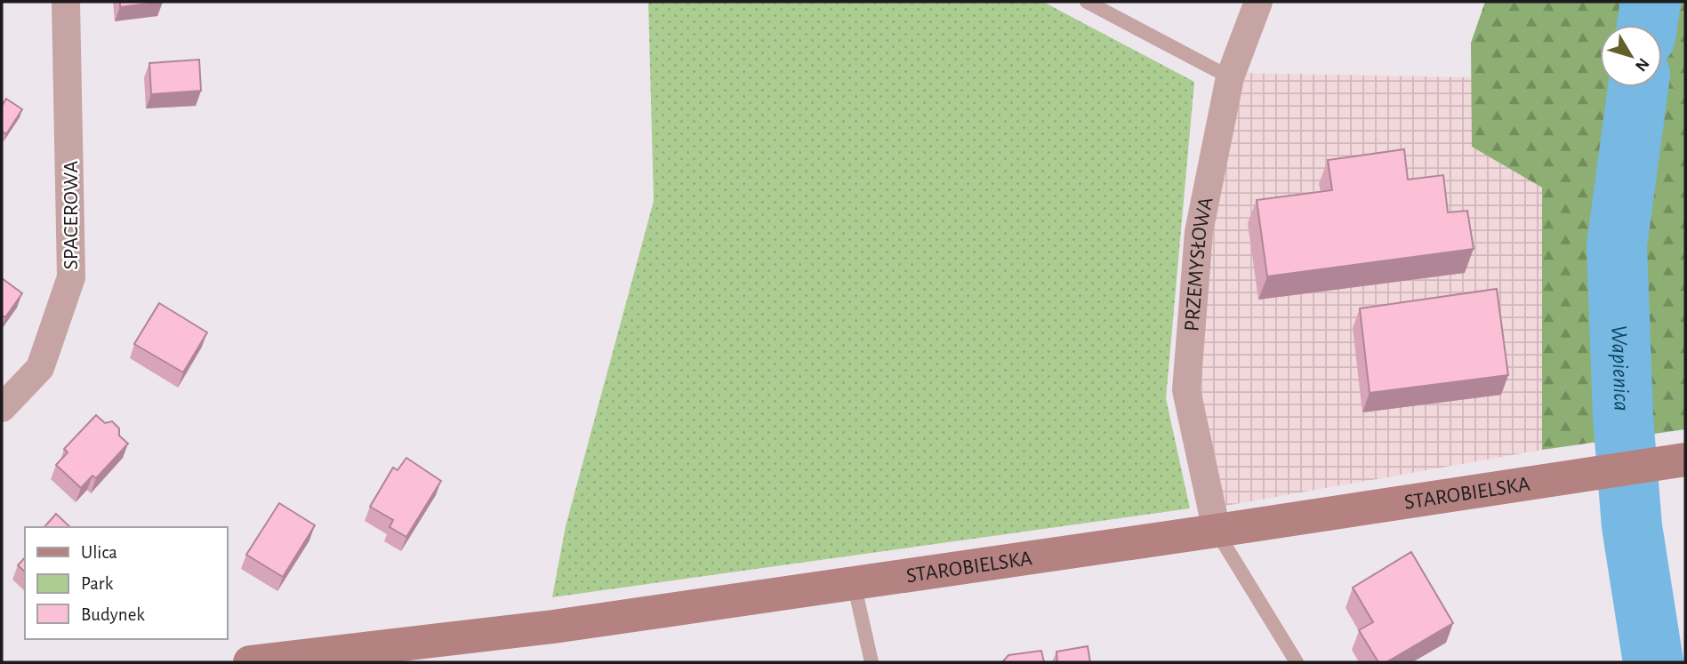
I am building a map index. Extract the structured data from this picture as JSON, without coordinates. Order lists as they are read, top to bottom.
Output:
{
  "streets": {
    "street": ["SPACEROWA", "PRZEMYSŁOWA", "STAROBIELSKA"]
  },
  "crossings": [
    ["PRZEMYSŁOWA", "STAROBIELSKA"]
  ],
  "water": ["Wapienica"],
  "legend": ["Ulica", "Park", "Budynek"],
  "north": "bottom right"
}
